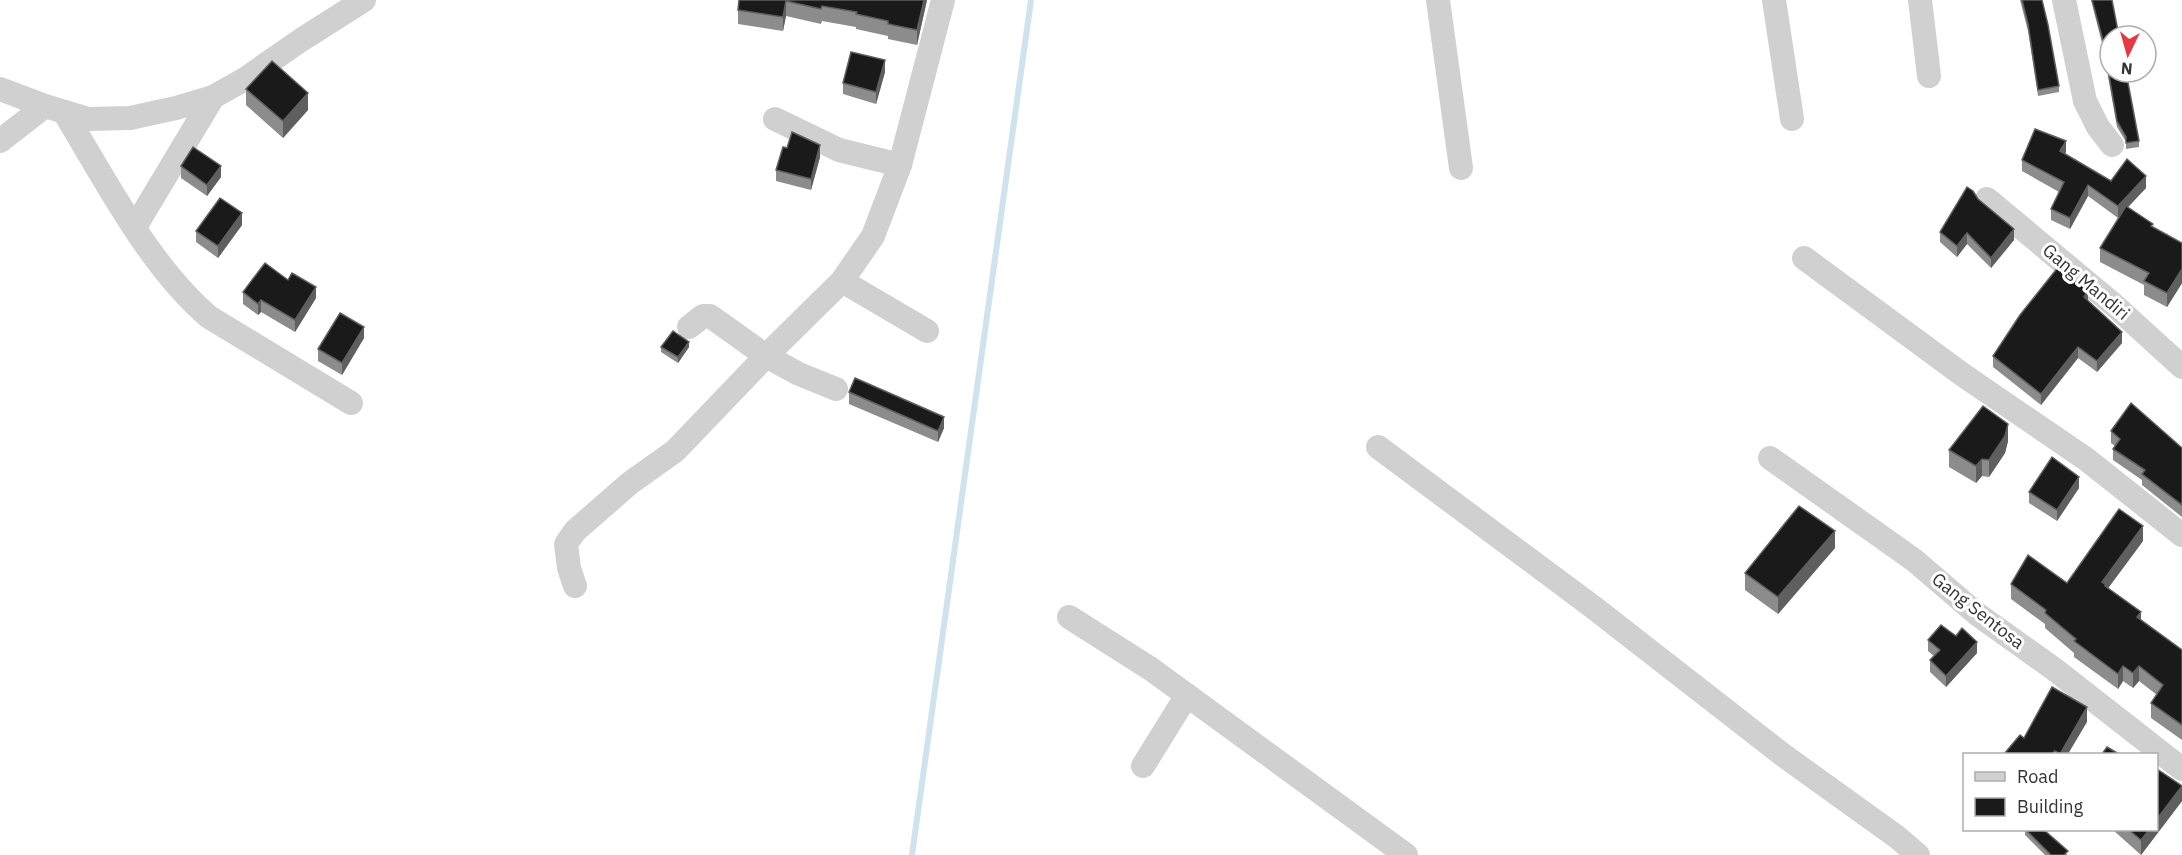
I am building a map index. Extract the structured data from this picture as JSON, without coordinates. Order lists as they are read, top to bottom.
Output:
{
  "streets": {
    "street": ["Gang Mandiri", "Gang Sentosa"]
  },
  "legend": ["Road", "Building"],
  "north": "bottom"
}
